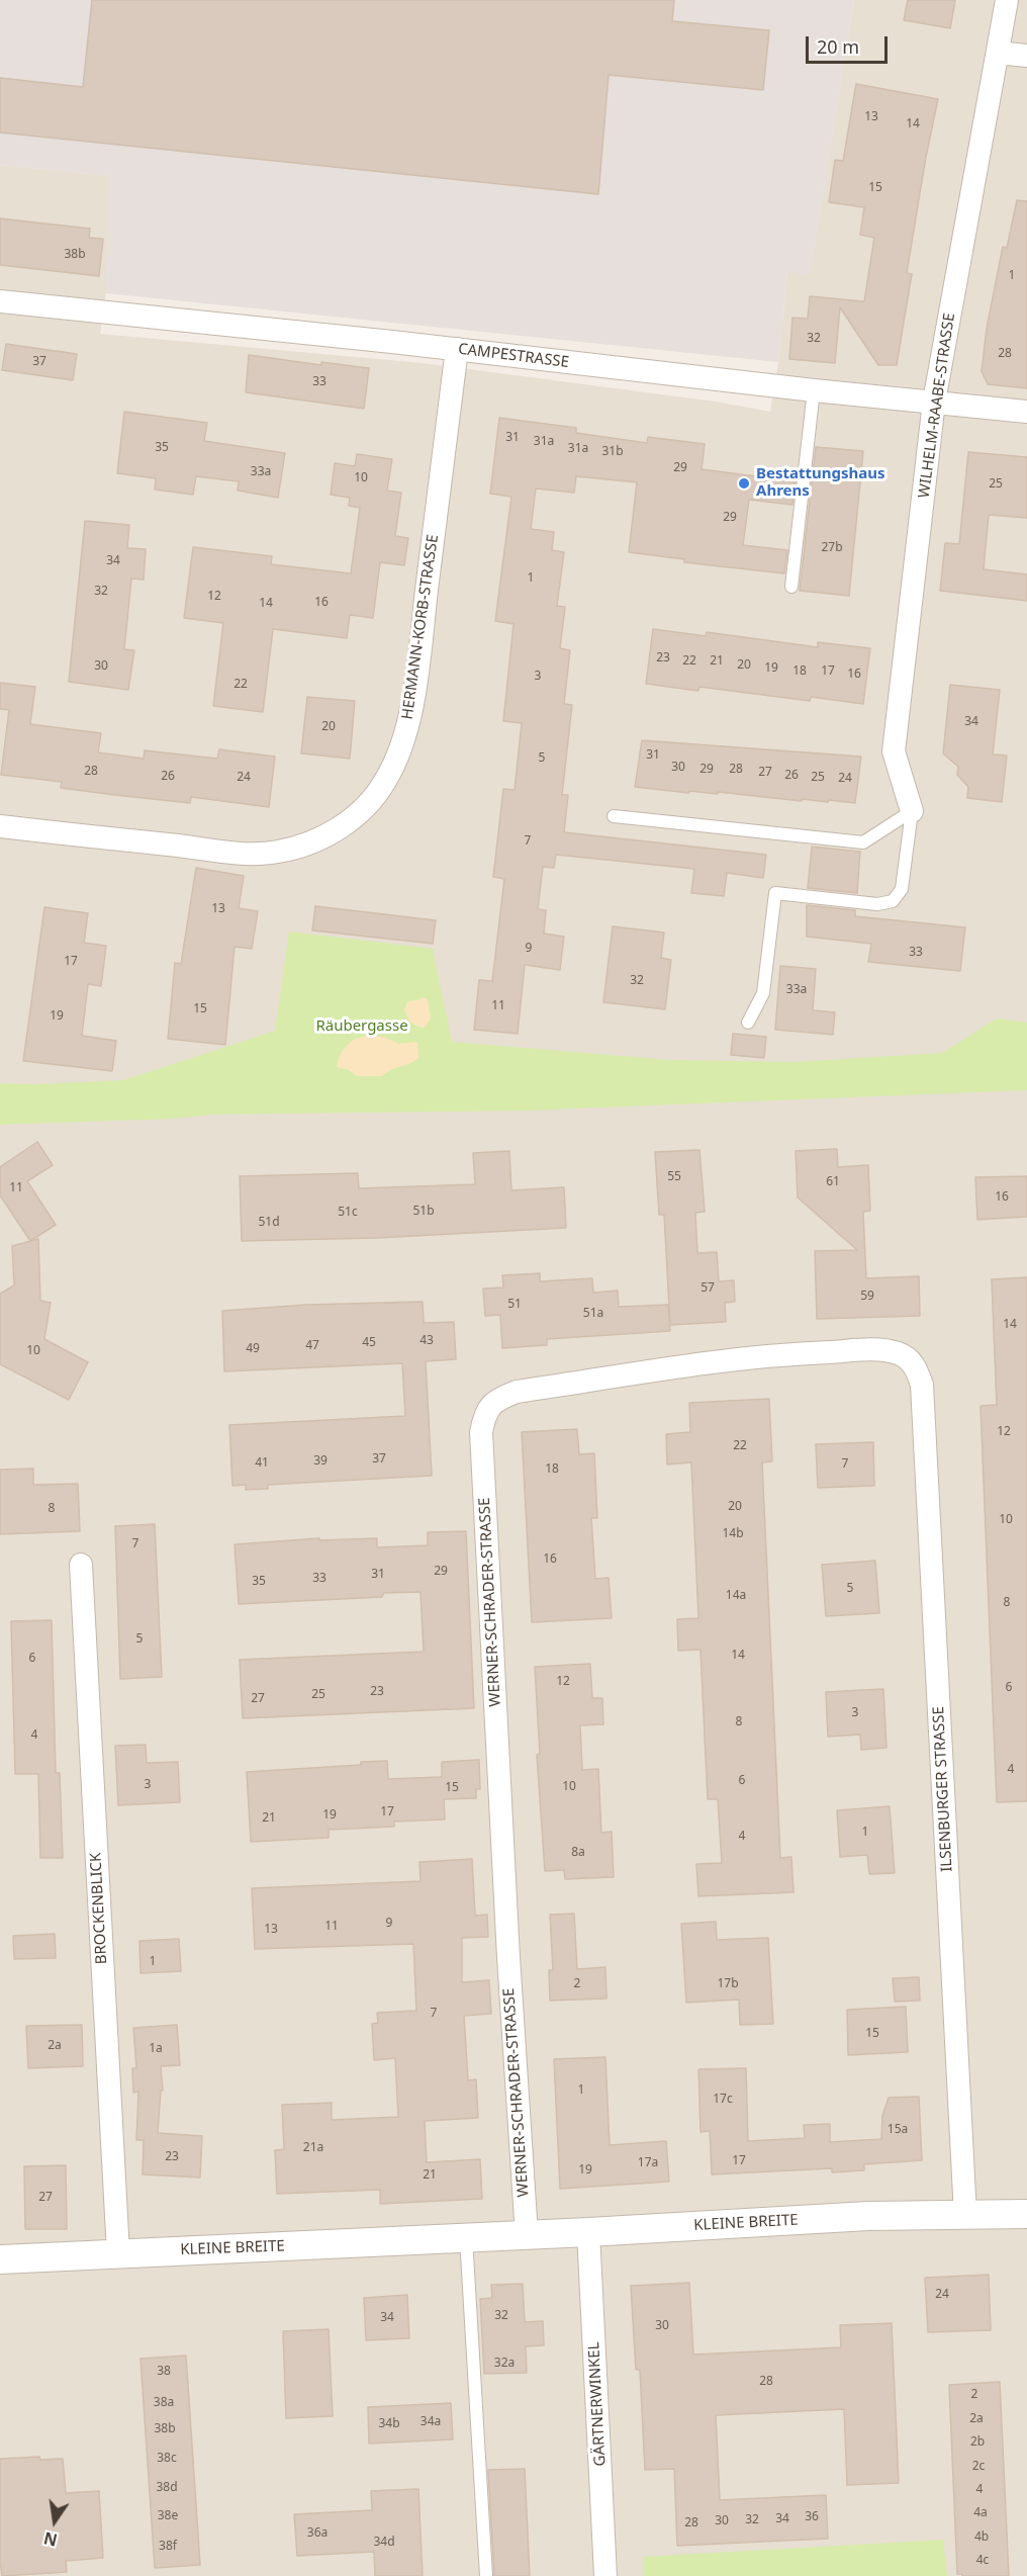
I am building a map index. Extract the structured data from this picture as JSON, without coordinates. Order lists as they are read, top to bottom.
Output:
{
  "streets": {
    "street": [
      "CAMPESTRASSE",
      "WILHELM-RAABE-STRASSE",
      "HERMANN-KORB-STRASSE",
      "WERNER-SCHRADER-STRASSE",
      "ILSENBURGER STRASSE",
      "BROCKENBLICK",
      "KLEINE BREITE",
      "GÄRTNERWINKEL"
    ]
  },
  "crossings": [
    ["CAMPESTRASSE", "WILHELM-RAABE-STRASSE"],
    ["CAMPESTRASSE", "HERMANN-KORB-STRASSE"],
    ["WERNER-SCHRADER-STRASSE", "ILSENBURGER STRASSE"],
    ["WERNER-SCHRADER-STRASSE", "KLEINE BREITE"],
    ["ILSENBURGER STRASSE", "KLEINE BREITE"],
    ["BROCKENBLICK", "KLEINE BREITE"],
    ["KLEINE BREITE", "GÄRTNERWINKEL"]
  ],
  "parks": ["Räubergasse"],
  "places": ["Bestattungshaus Ahrens"],
  "house_numbers": [
    "13",
    "14",
    "15",
    "38b",
    "1",
    "32",
    "28",
    "37",
    "33",
    "31",
    "31a",
    "35",
    "31a",
    "31b",
    "29",
    "33a",
    "10",
    "25",
    "29",
    "27b",
    "34",
    "1",
    "32",
    "12",
    "16",
    "14",
    "23",
    "22",
    "21",
    "20",
    "30",
    "19",
    "18",
    "17",
    "16",
    "3",
    "22",
    "34",
    "20",
    "31",
    "5",
    "30",
    "29",
    "28",
    "28",
    "27",
    "26",
    "26",
    "24",
    "25",
    "24",
    "7",
    "13",
    "9",
    "33",
    "17",
    "32",
    "33a",
    "11",
    "15",
    "19",
    "55",
    "61",
    "11",
    "16",
    "51b",
    "51c",
    "51d",
    "57",
    "59",
    "51",
    "51a",
    "14",
    "43",
    "45",
    "47",
    "49",
    "10",
    "12",
    "22",
    "37",
    "39",
    "41",
    "7",
    "18",
    "20",
    "8",
    "10",
    "14b",
    "7",
    "16",
    "29",
    "31",
    "33",
    "35",
    "5",
    "14a",
    "8",
    "5",
    "14",
    "6",
    "12",
    "6",
    "23",
    "25",
    "27",
    "3",
    "8",
    "4",
    "4",
    "6",
    "3",
    "10",
    "15",
    "17",
    "19",
    "21",
    "1",
    "4",
    "8a",
    "9",
    "11",
    "13",
    "1",
    "2",
    "17b",
    "7",
    "15",
    "2a",
    "1a",
    "1",
    "17c",
    "15a",
    "21a",
    "23",
    "17",
    "17a",
    "19",
    "21",
    "27",
    "24",
    "32",
    "34",
    "30",
    "32a",
    "38",
    "28",
    "2",
    "38a",
    "2a",
    "34a",
    "34b",
    "38b",
    "2b",
    "38c",
    "2c",
    "38d",
    "4",
    "4a",
    "38e",
    "36",
    "34",
    "32",
    "30",
    "28",
    "36a",
    "4b",
    "34d",
    "38f",
    "4c"
  ],
  "scale_bar": "20 m",
  "north": "bottom"
}
